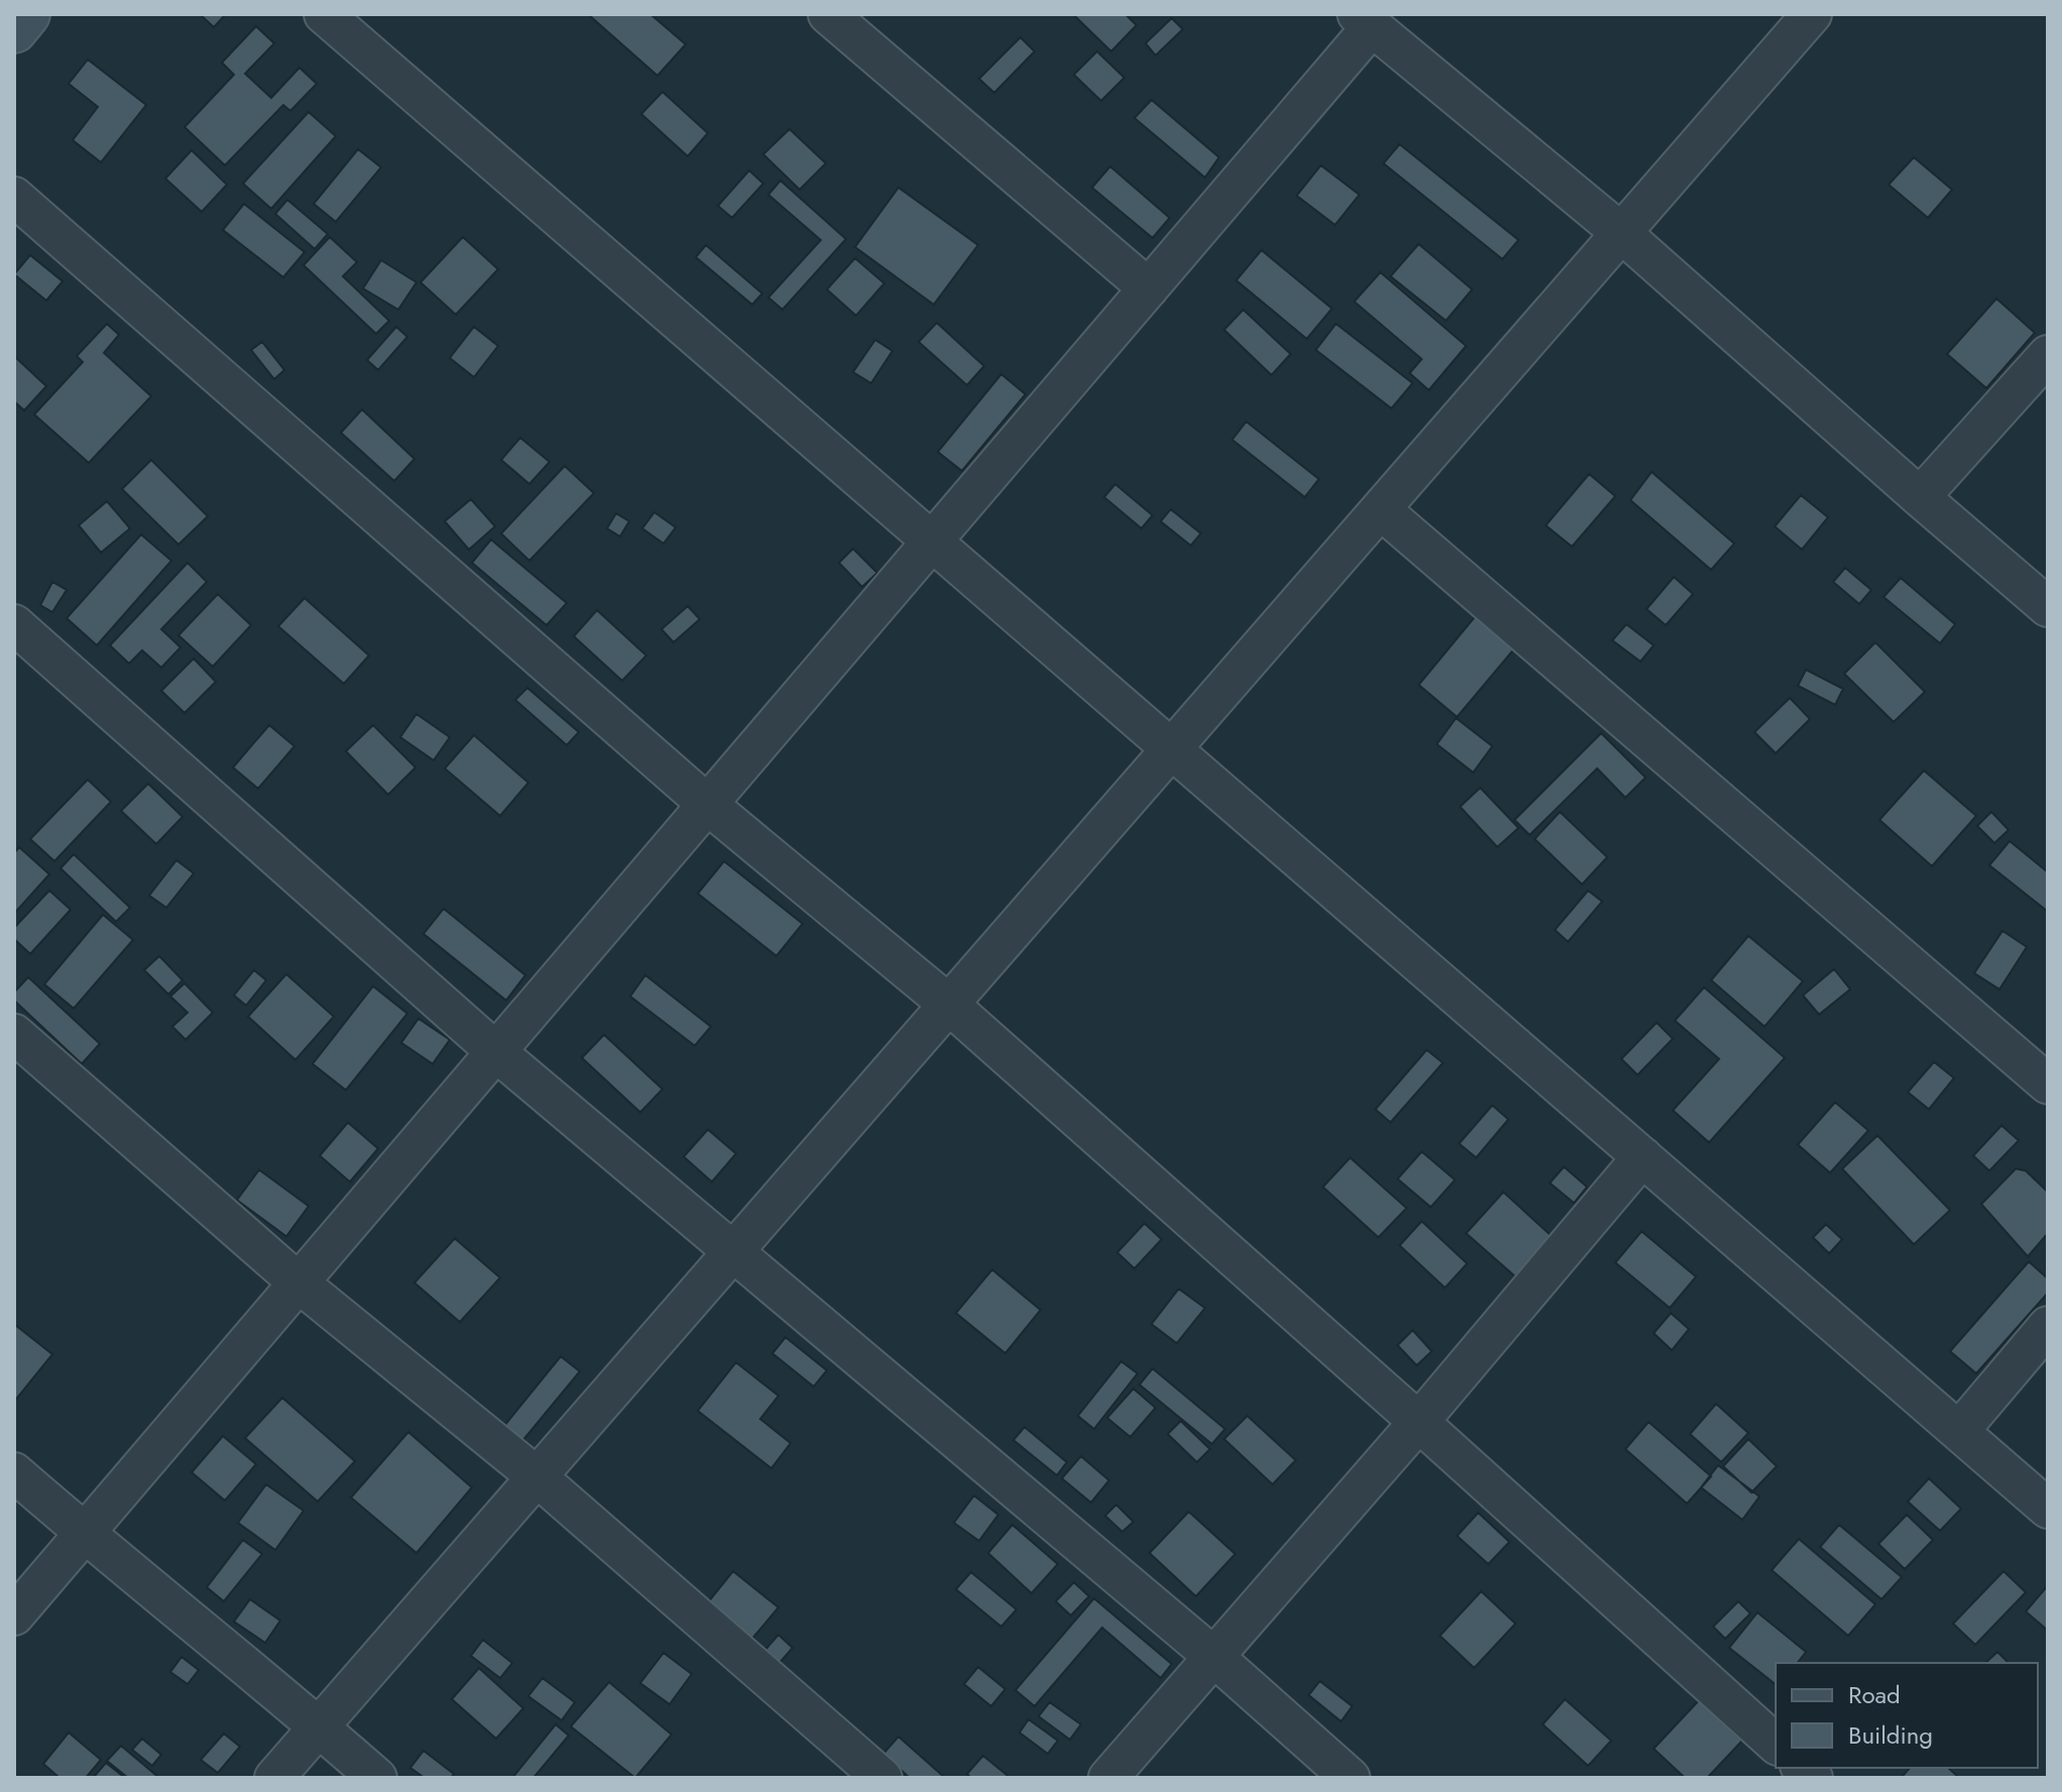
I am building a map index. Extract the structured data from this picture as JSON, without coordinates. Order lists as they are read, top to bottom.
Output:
{
  "legend": ["Road", "Building"]
}
